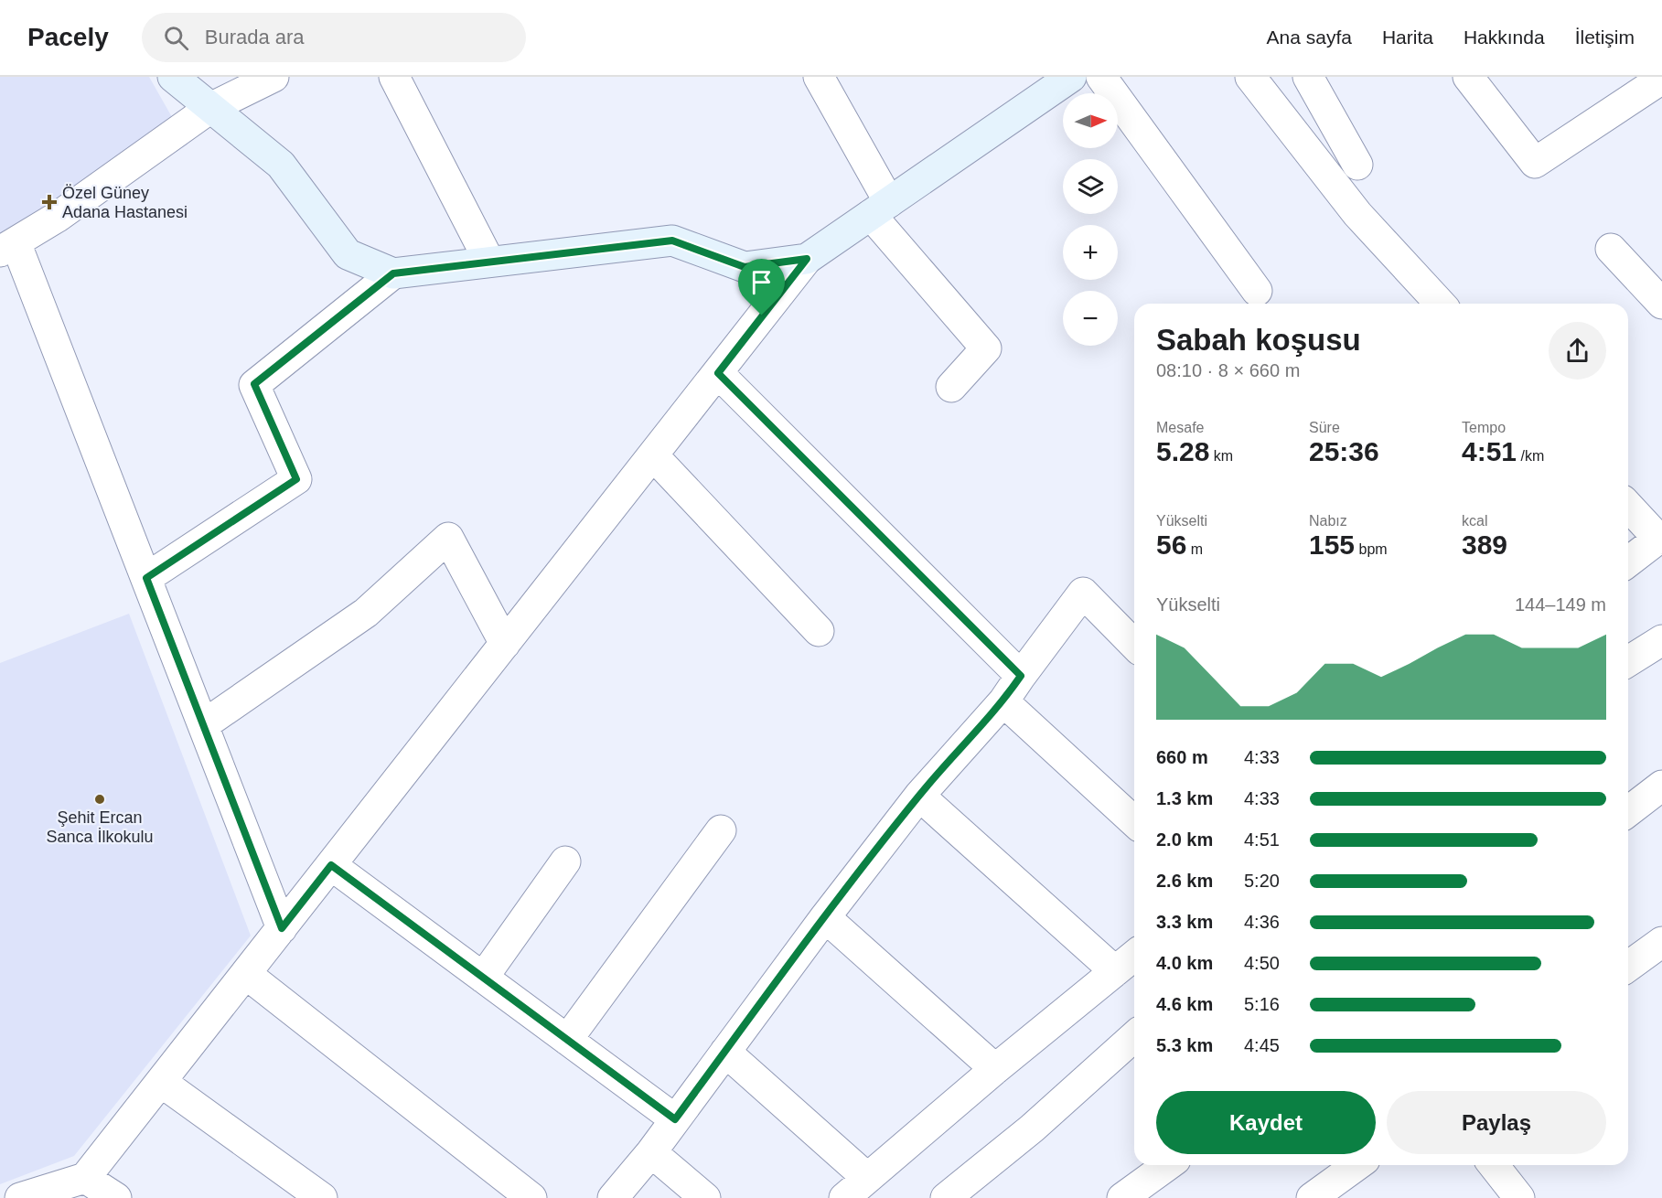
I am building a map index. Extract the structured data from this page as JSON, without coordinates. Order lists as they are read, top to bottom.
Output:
{
  "places": {
    "health": ["Özel Güney Adana Hastanesi"],
    "other": ["Şehit Ercan Sanca İlkokulu"]
  },
  "north": "right",
  "page": {
    "header": "Pacely",
    "search": "Burada ara",
    "nav": [
      "Ana sayfa",
      "Harita",
      "Hakkında",
      "İletişim"
    ],
    "map_buttons": ["+", "−"],
    "heading": ["Sabah koşusu", "08:10 · 8 × 660 m"],
    "stats": [
      ["Mesafe", "5.28 km"],
      ["Süre", "25:36"],
      ["Tempo", "4:51 /km"],
      ["Yükselti", "56 m"],
      ["Nabız", "155 bpm"],
      ["kcal", "389"]
    ],
    "chart": ["Yükselti", "144–149 m"],
    "list": [
      {
        "name": "660 m",
        "note": "4:33"
      },
      {
        "name": "1.3 km",
        "note": "4:33"
      },
      {
        "name": "2.0 km",
        "note": "4:51"
      },
      {
        "name": "2.6 km",
        "note": "5:20"
      },
      {
        "name": "3.3 km",
        "note": "4:36"
      },
      {
        "name": "4.0 km",
        "note": "4:50"
      },
      {
        "name": "4.6 km",
        "note": "5:16"
      },
      {
        "name": "5.3 km",
        "note": "4:45"
      }
    ],
    "buttons": ["Kaydet", "Paylaş"]
  }
}
